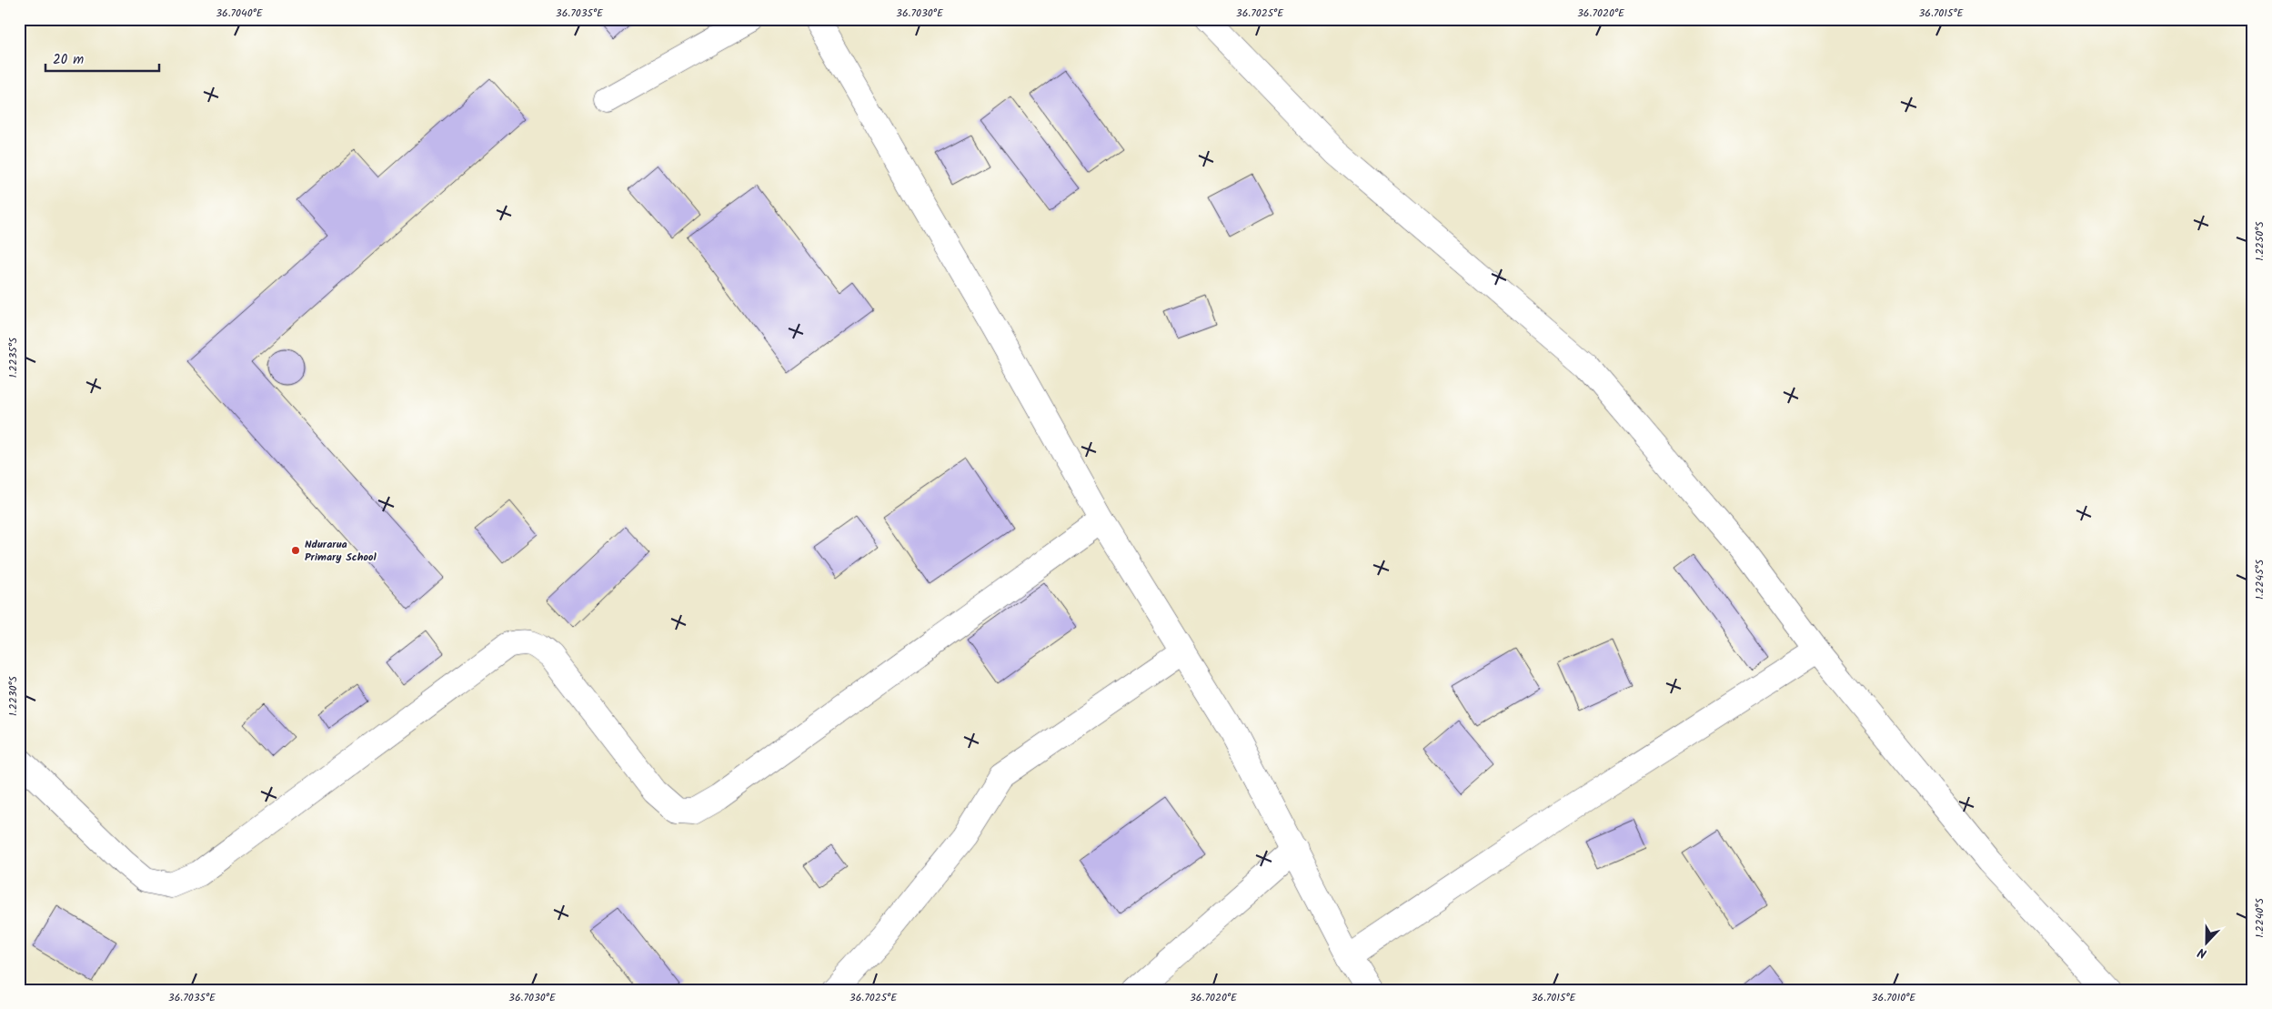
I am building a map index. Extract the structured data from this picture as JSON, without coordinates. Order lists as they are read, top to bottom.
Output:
{
  "places": ["Ndurarua Primary School"],
  "scale_bar": "20 m",
  "north": "bottom",
  "coordinates": [
    "36.7040°E",
    "36.7035°E",
    "36.7030°E",
    "36.7025°E",
    "36.7020°E",
    "36.7015°E",
    "1.2250°S",
    "1.2235°S",
    "1.2245°S",
    "1.2230°S",
    "1.2240°S",
    "36.7010°E"
  ]
}
